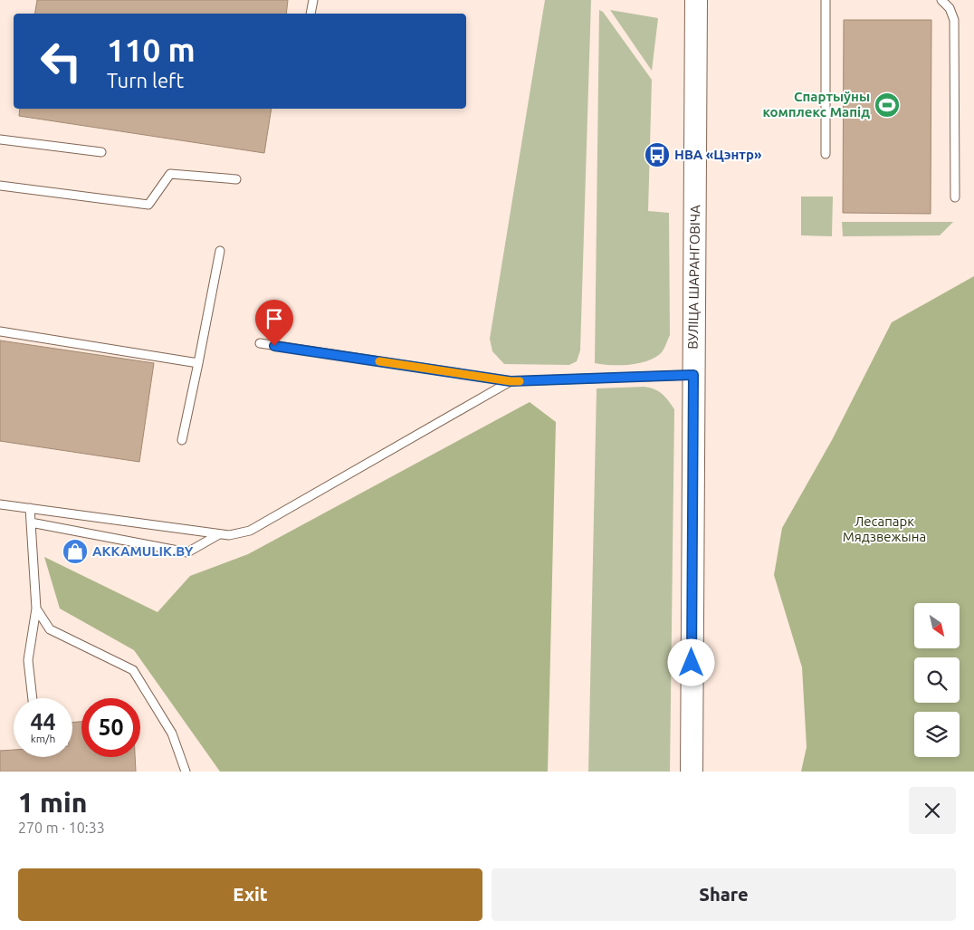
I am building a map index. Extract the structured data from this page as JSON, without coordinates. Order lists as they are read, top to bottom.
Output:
{
  "streets": {
    "main road": ["ВУЛІЦА ШАРАНГОВІЧА"]
  },
  "parks": ["Лесапарк Мядзвежына"],
  "places": {
    "sports": ["Спартыўны комплекс Мапід"],
    "bus stop": ["НВА «Цэнтр»"],
    "shop": ["AKKAMULIK.BY"]
  },
  "north": "bottom right",
  "page": {
    "turn": ["110 m", "Turn left"],
    "speed": "44 km/h",
    "limit": "50",
    "heading": ["1 min", "270 m · 10:33"],
    "buttons": ["Exit", "Share"]
  }
}
